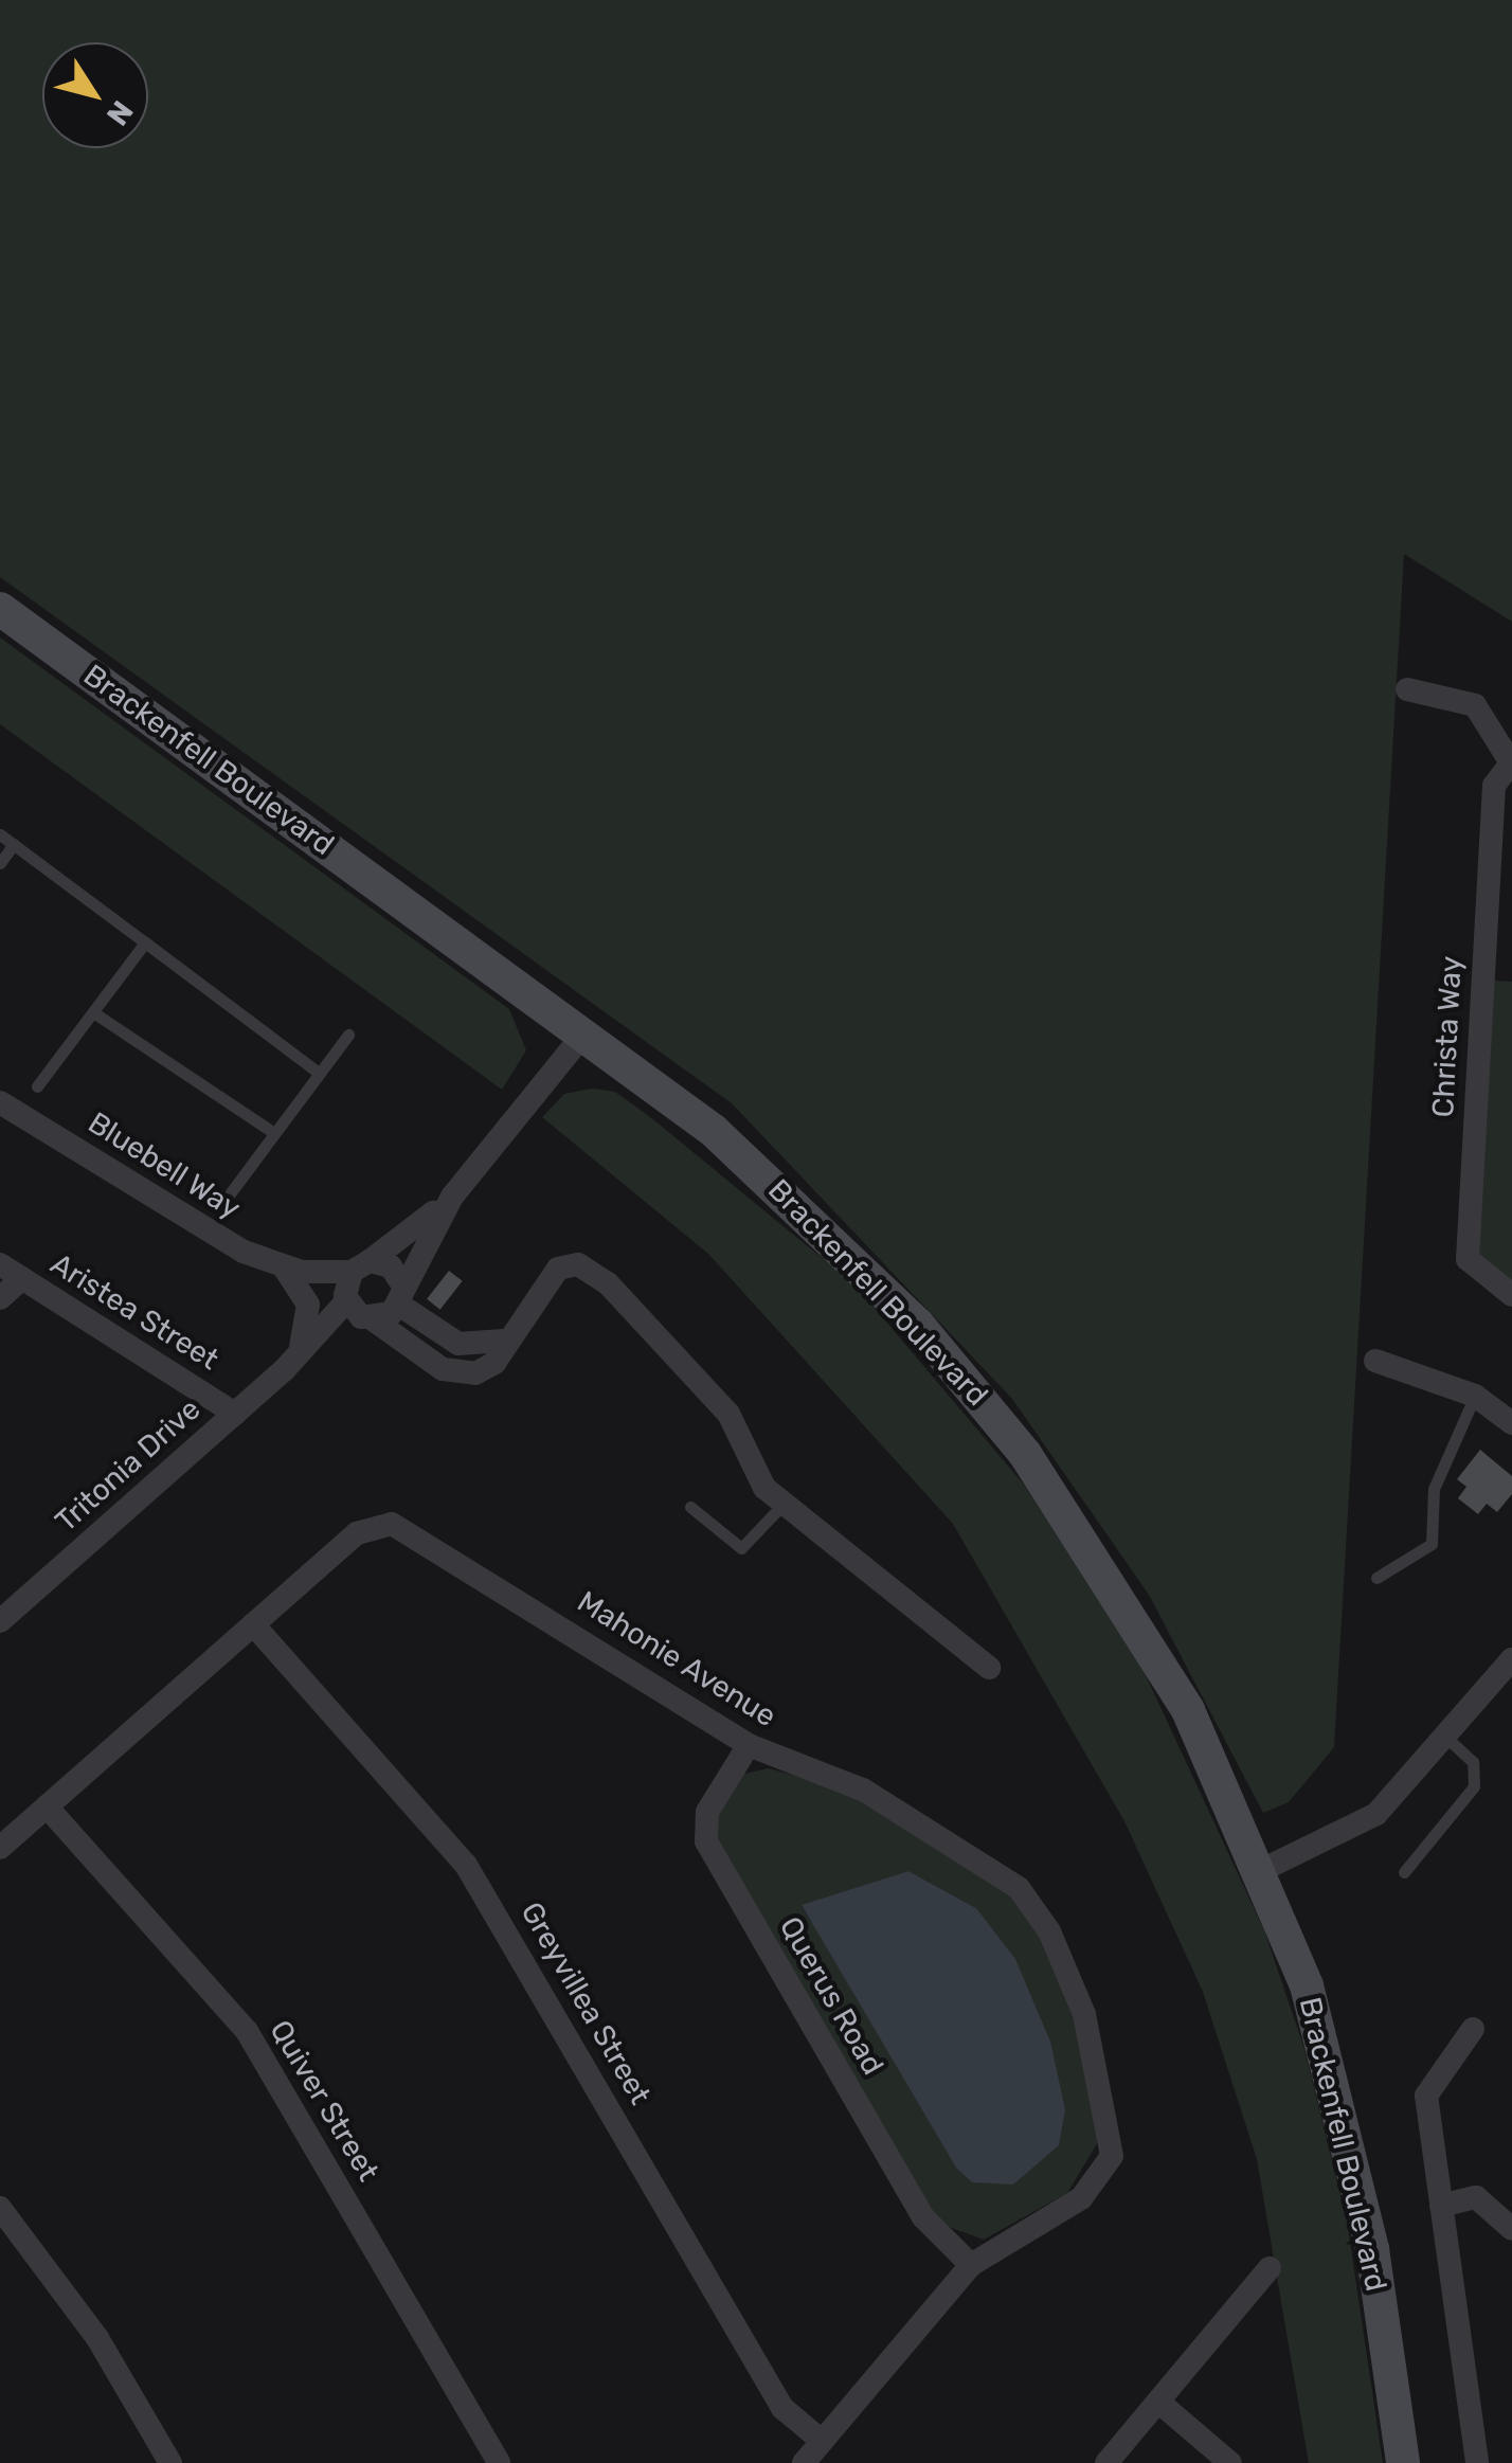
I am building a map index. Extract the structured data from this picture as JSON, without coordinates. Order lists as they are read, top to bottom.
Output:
{
  "streets": {
    "street": [
      "Brackenfell Boulevard",
      "Christa Way",
      "Bluebell Way",
      "Aristea Street",
      "Tritonia Drive",
      "Mahonie Avenue",
      "Querus Road",
      "Greyvillea Street",
      "Quiver Street"
    ]
  },
  "crossings": [
    ["Aristea Street", "Tritonia Drive"],
    ["Mahonie Avenue", "Querus Road"],
    ["Mahonie Avenue", "Greyvillea Street"],
    ["Mahonie Avenue", "Quiver Street"]
  ],
  "north": "bottom right"
}
